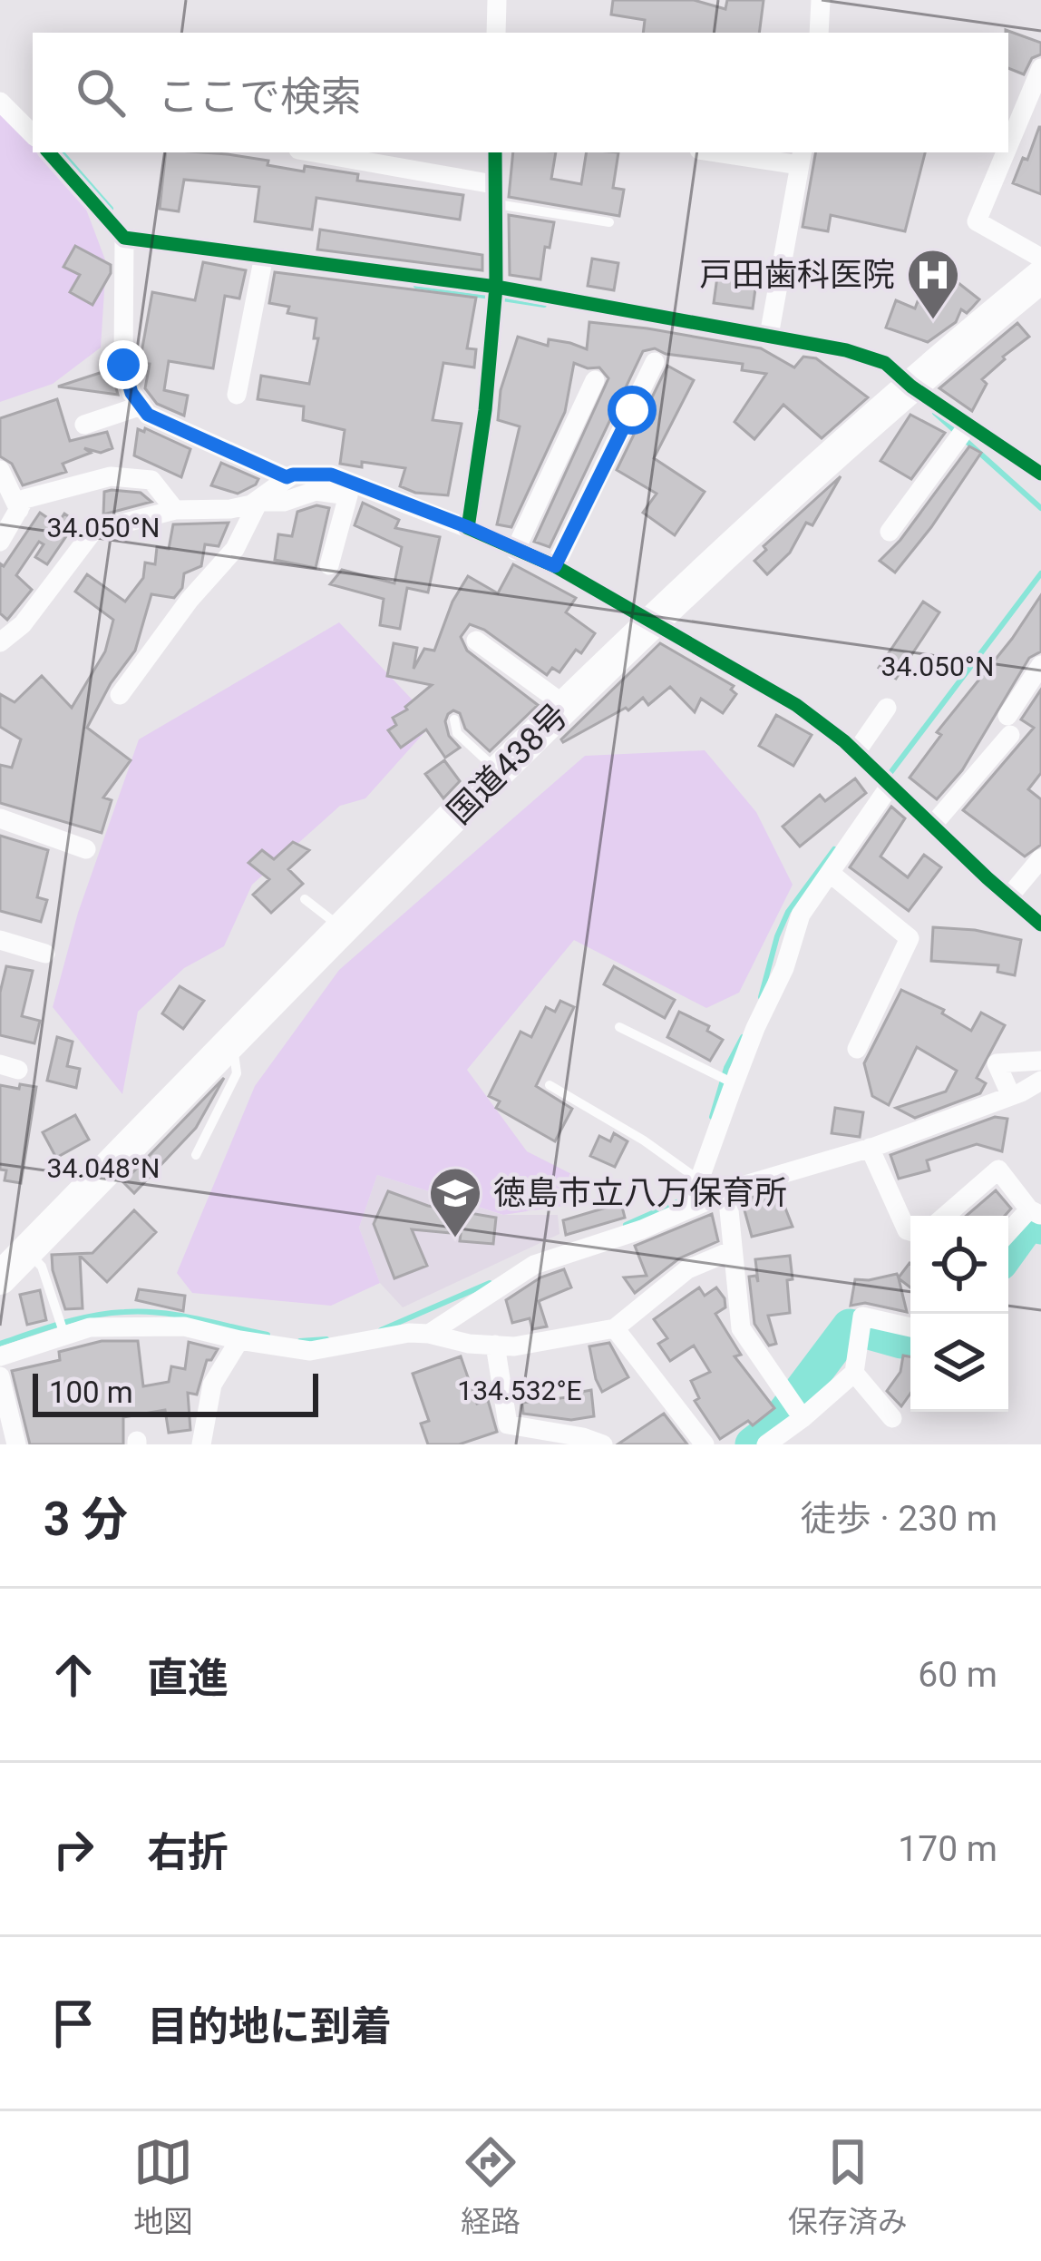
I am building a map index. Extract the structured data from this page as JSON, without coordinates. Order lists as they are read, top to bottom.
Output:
{
  "streets": {
    "highway": ["国道438号"]
  },
  "places": {
    "hospital": ["戸田歯科医院"],
    "school or university": ["徳島市立八万保育所"]
  },
  "scale_bar": "100 m",
  "page": {
    "search": "ここで検索",
    "scale": "100 m",
    "heading": ["3 分", "徒歩 · 230 m"],
    "list": [
      ["直進", "60 m"],
      ["右折", "170 m"],
      "目的地に到着"
    ],
    "nav": ["地図", "経路", "保存済み"]
  },
  "coordinates": ["34.050°N", "34.048°N", "134.532°E"]
}
